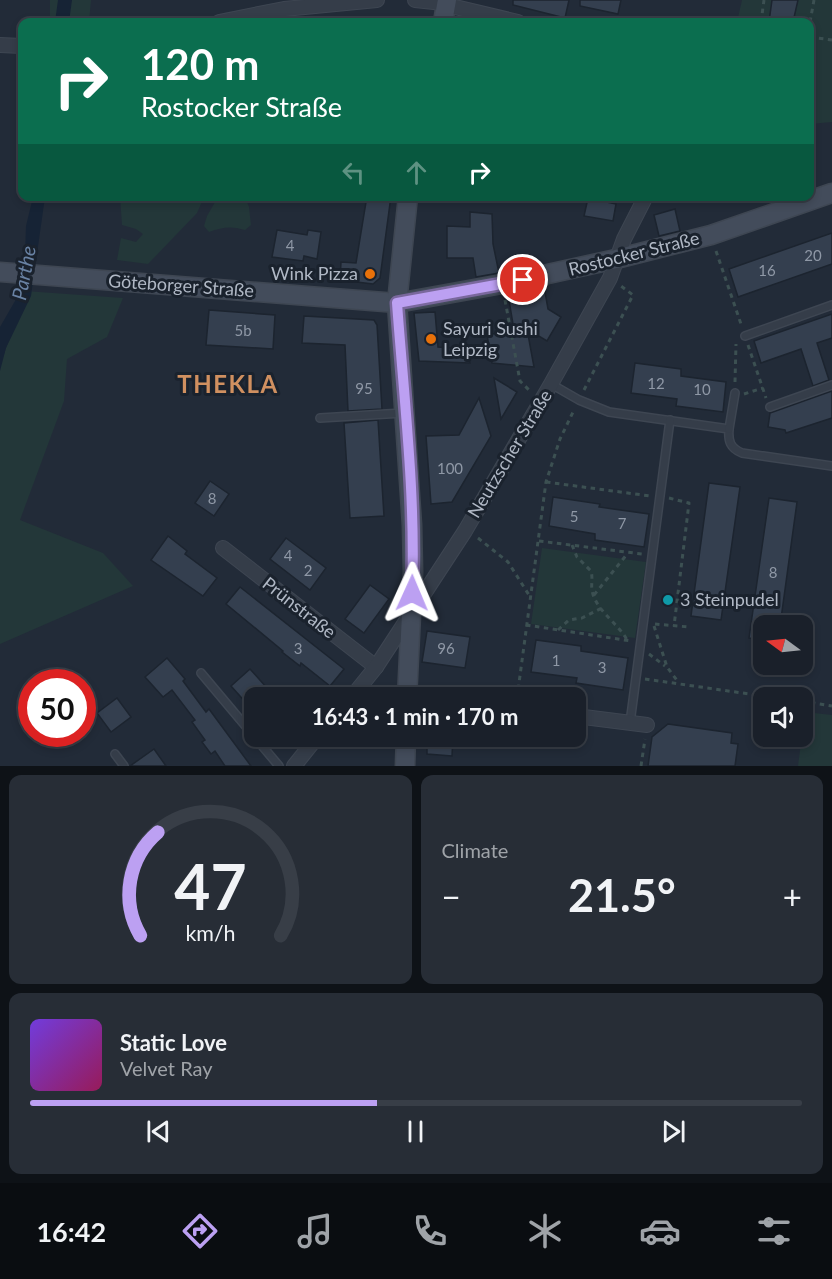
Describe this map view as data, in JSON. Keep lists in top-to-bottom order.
{
  "streets": {
    "main road": ["Rostocker Straße", "Göteborger Straße"],
    "street": ["Neutzscher Straße", "Prünstraße"]
  },
  "crossings": [
    ["Rostocker Straße", "Göteborger Straße"],
    ["Rostocker Straße", "Neutzscher Straße"],
    ["Neutzscher Straße", "Prünstraße"]
  ],
  "districts": ["THEKLA"],
  "water": ["Parthe"],
  "places": ["Wink Pizza", "Sayuri Sushi Leipzig", "3 Steinpudel"],
  "house_numbers": [
    "4",
    "20",
    "16",
    "5b",
    "12",
    "95",
    "10",
    "100",
    "8",
    "5",
    "7",
    "4",
    "2",
    "8",
    "3",
    "96",
    "1",
    "3"
  ],
  "north": "left",
  "page": {
    "turn": ["120 m", "Rostocker Straße"],
    "limit": "50",
    "trip": "16:43 · 1 min · 170 m",
    "tile": "Climate",
    "heat": ["−", "21.5°", "+"],
    "song": ["Static Love", "Velvet Ray"],
    "tabs": "16:42",
    "gauge": ["47", "km/h"]
  }
}
